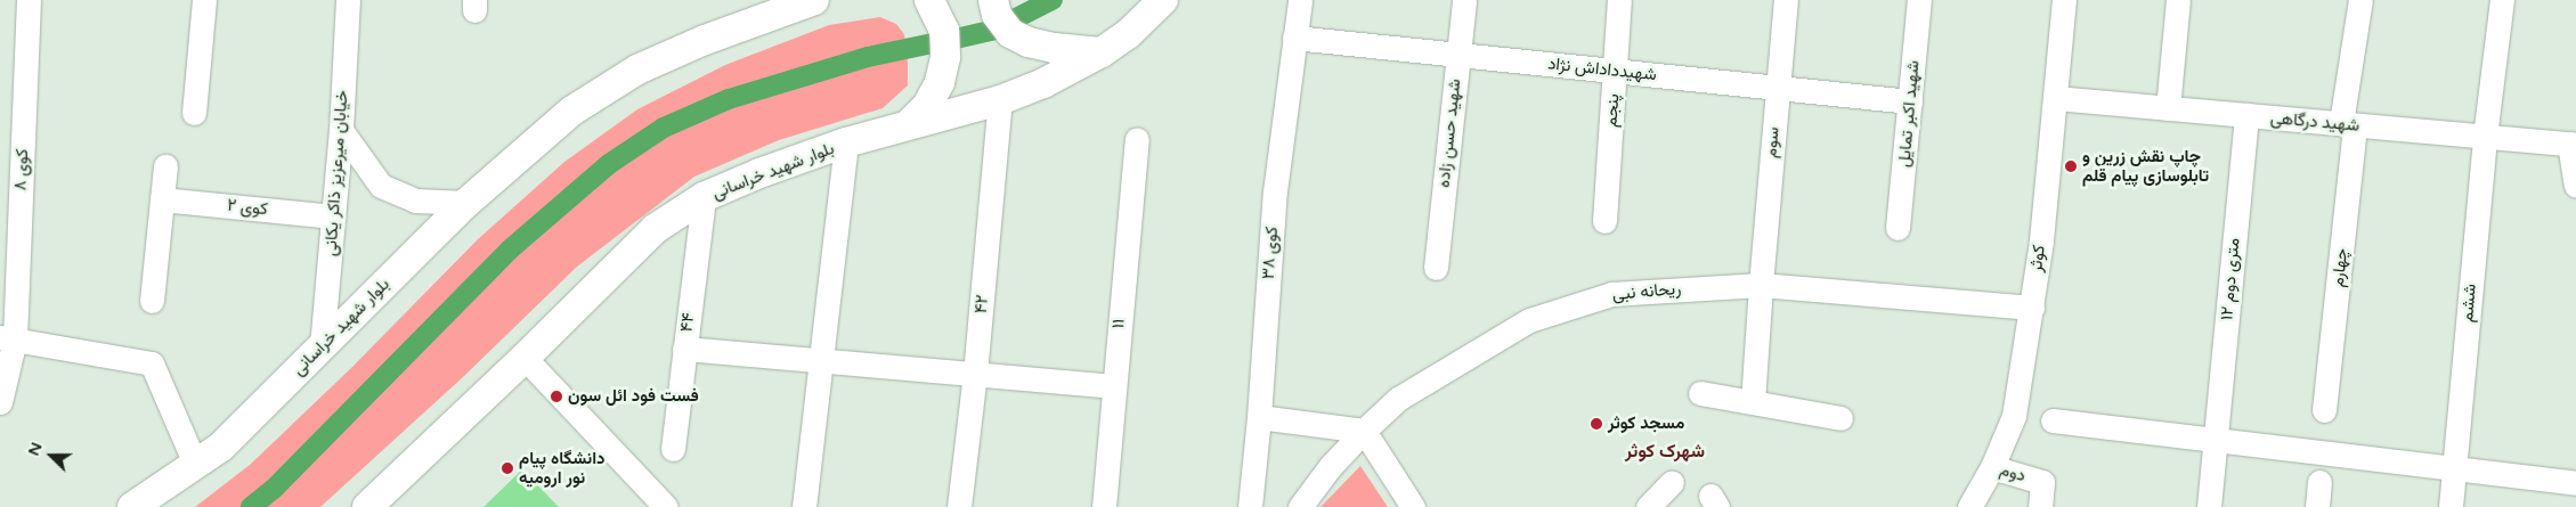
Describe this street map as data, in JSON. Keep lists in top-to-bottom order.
{
  "streets": {
    "main road": ["بلوار شهید خراسانی"],
    "street": [
      "شهیدداداش نژاد",
      "پنجم",
      "شهید اکبر تمایل",
      "شهید درگاهی",
      "شهید حسن زاده",
      "سوم",
      "کوی ۸",
      "خیابان میرعزیز ذاکر یکانی",
      "کوی ۲",
      "کوی ۳۸",
      "کوثر",
      "چهارم",
      "۱۲ متری دوم",
      "ریحانه نبی",
      "ششم",
      "۴۲",
      "۴۴",
      "۱۱",
      "دوم"
    ]
  },
  "crossings": [
    ["شهیدداداش نژاد", "پنجم"],
    ["شهیدداداش نژاد", "شهید اکبر تمایل"],
    ["شهیدداداش نژاد", "شهید حسن زاده"],
    ["شهیدداداش نژاد", "سوم"],
    ["شهیدداداش نژاد", "کوی ۳۸"],
    ["شهید درگاهی", "کوثر"],
    ["شهید درگاهی", "چهارم"],
    ["شهید درگاهی", "۱۲ متری دوم"],
    ["شهید درگاهی", "ششم"],
    ["سوم", "ریحانه نبی"],
    ["بلوار شهید خراسانی", "خیابان میرعزیز ذاکر یکانی"],
    ["بلوار شهید خراسانی", "۴۲"],
    ["بلوار شهید خراسانی", "۴۴"],
    ["خیابان میرعزیز ذاکر یکانی", "کوی ۲"],
    ["کوثر", "ریحانه نبی"],
    ["کوثر", "دوم"]
  ],
  "districts": ["شهرک کوثر"],
  "places": [
    "چاپ نقش زرین و تابلوسازی پیام قلم",
    "فست فود ائل سون",
    "مسجد کوثر",
    "دانشگاه پیام نور ارومیه"
  ],
  "north": "left"
}
